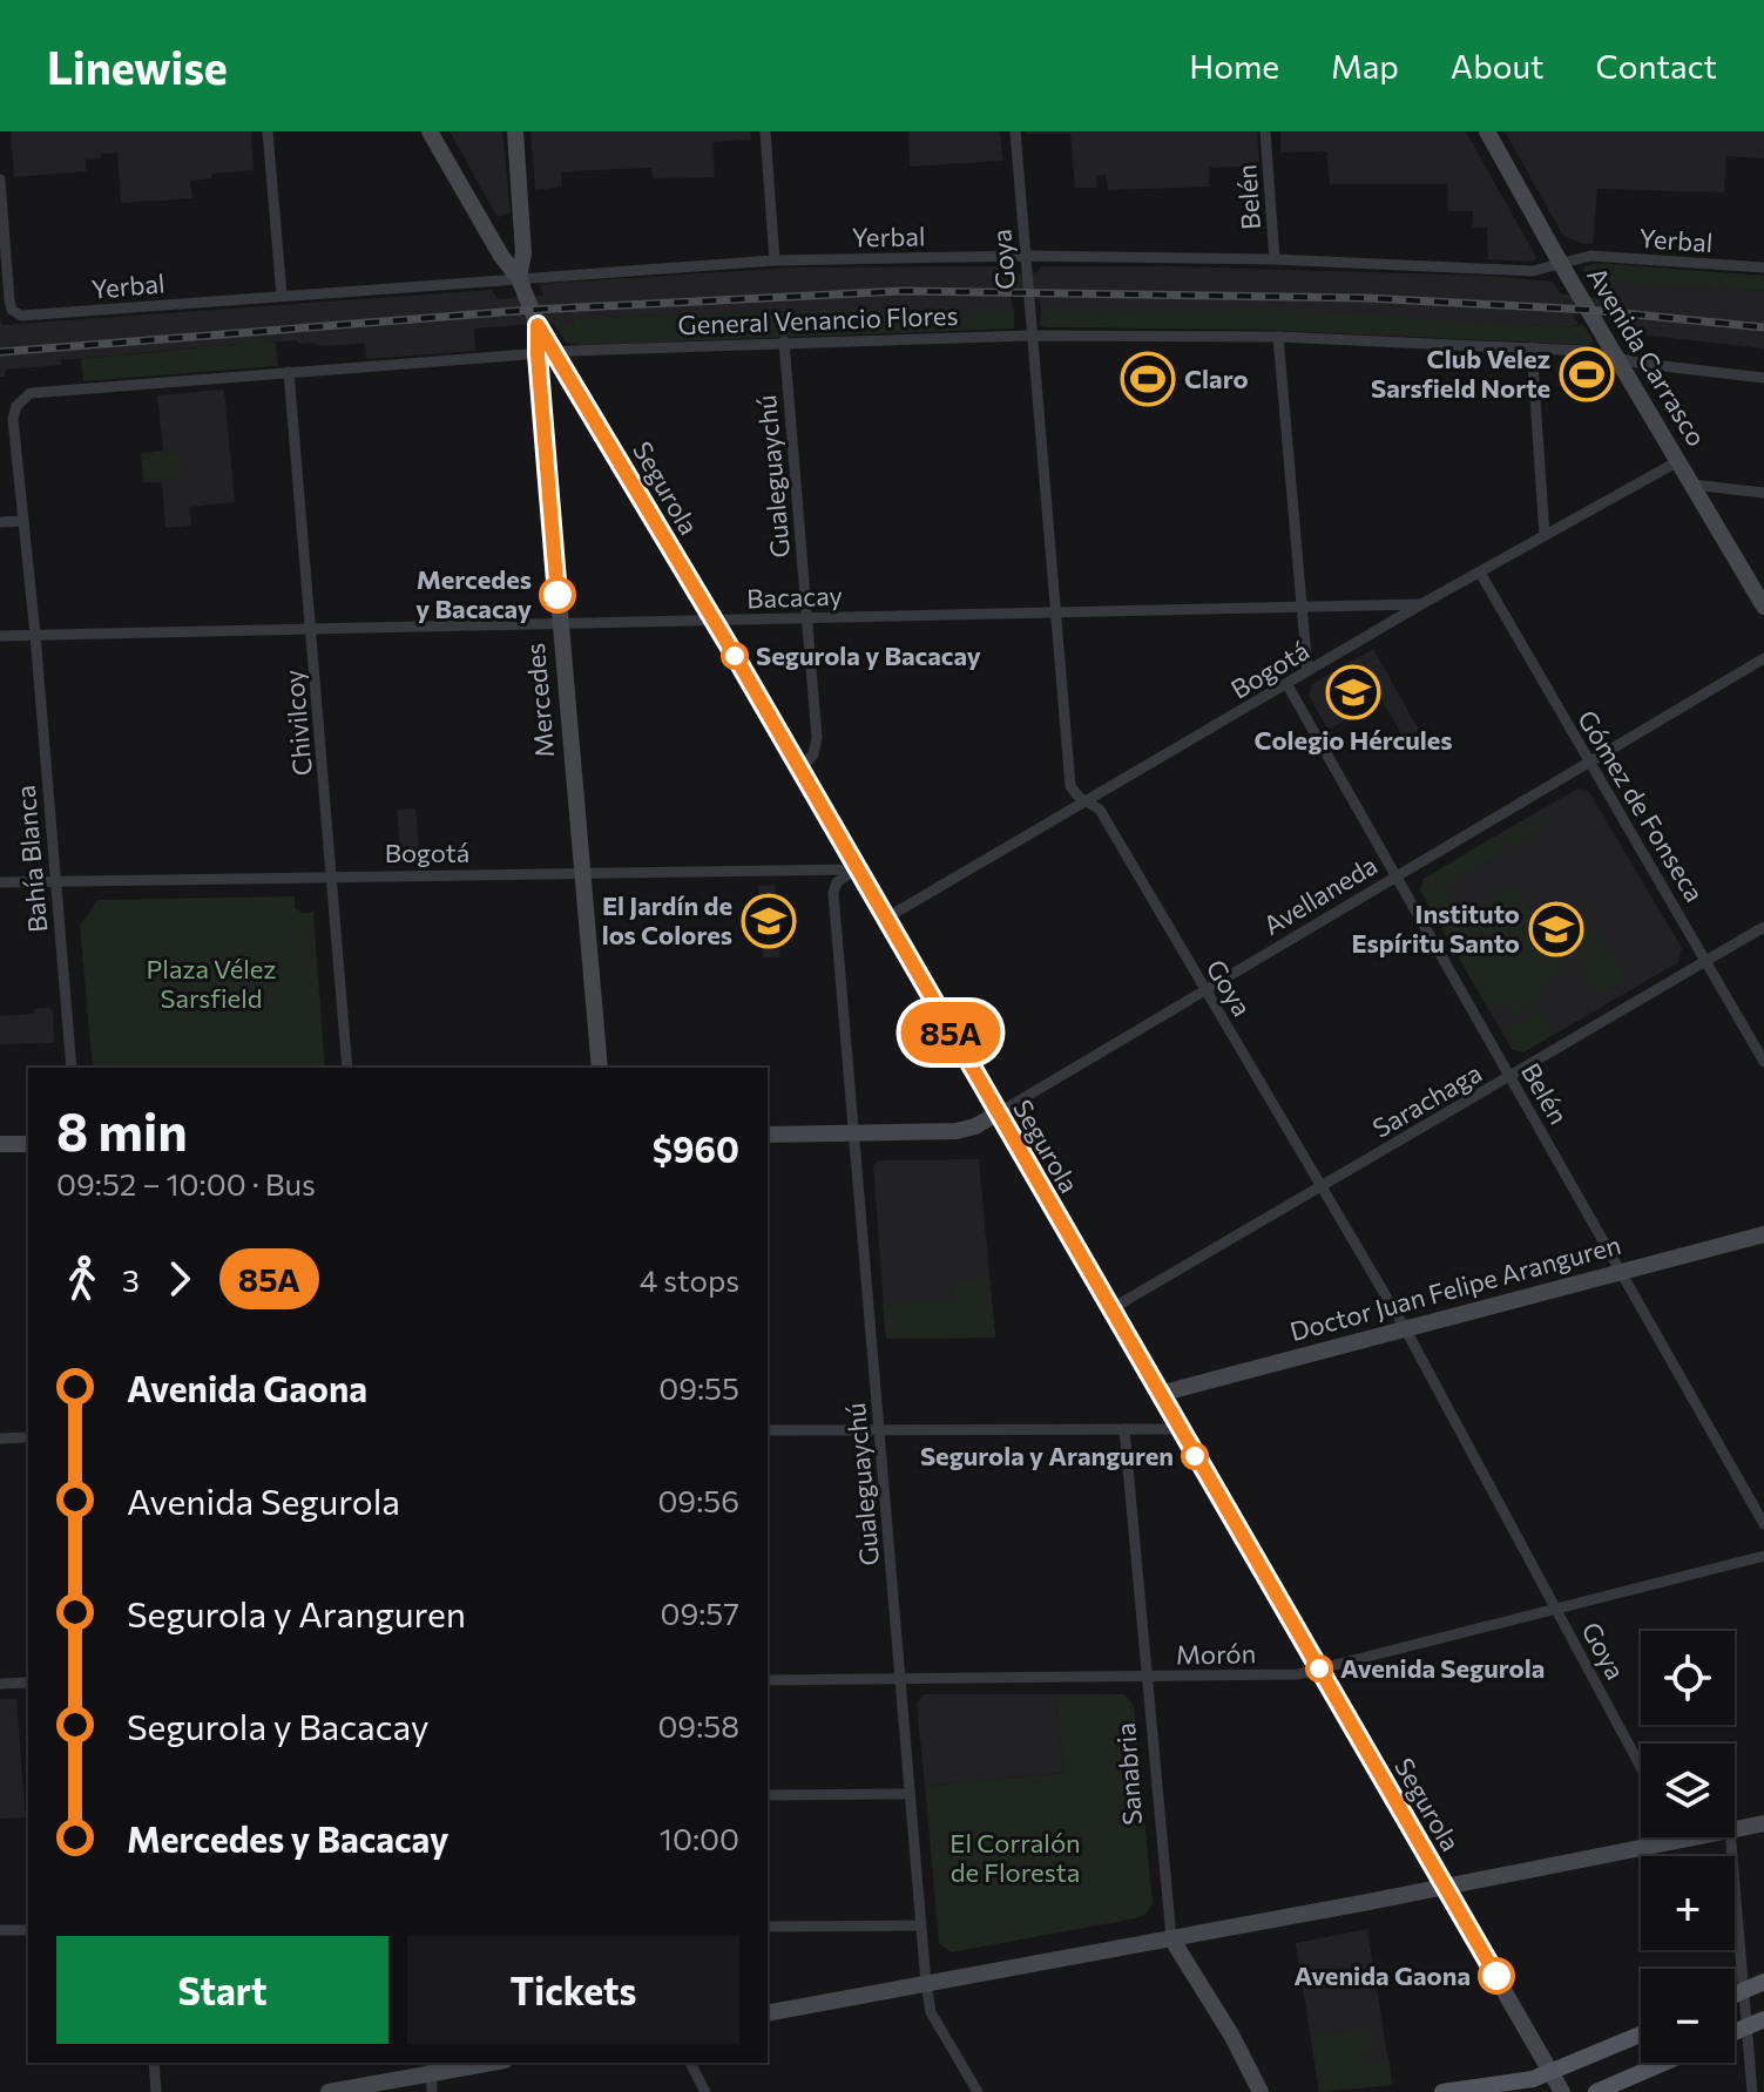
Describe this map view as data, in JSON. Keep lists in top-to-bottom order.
{
  "streets": {
    "street": [
      "Belén",
      "Yerbal",
      "Goya",
      "General Venancio Flores",
      "Avenida Carrasco",
      "Gualeguaychú",
      "Segurola",
      "Bacacay",
      "Bogotá",
      "Mercedes",
      "Chivilcoy",
      "Gómez de Fonseca",
      "Bahía Blanca",
      "Avellaneda",
      "Sarachaga",
      "Doctor Juan Felipe Aranguren",
      "Morón",
      "Sanabria"
    ]
  },
  "crossings": [
    ["Belén", "Yerbal"],
    ["Belén", "Bogotá"],
    ["Belén", "Avellaneda"],
    ["Belén", "Sarachaga"],
    ["Belén", "Doctor Juan Felipe Aranguren"],
    ["Yerbal", "Goya"],
    ["Yerbal", "Avenida Carrasco"],
    ["Yerbal", "Segurola"],
    ["Goya", "General Venancio Flores"],
    ["Goya", "Bacacay"],
    ["Goya", "Bogotá"],
    ["Goya", "Avellaneda"],
    ["Goya", "Sarachaga"],
    ["Goya", "Doctor Juan Felipe Aranguren"],
    ["Goya", "Morón"],
    ["General Venancio Flores", "Avenida Carrasco"],
    ["General Venancio Flores", "Gualeguaychú"],
    ["General Venancio Flores", "Segurola"],
    ["General Venancio Flores", "Mercedes"],
    ["General Venancio Flores", "Chivilcoy"],
    ["General Venancio Flores", "Bahía Blanca"],
    ["Avenida Carrasco", "Bogotá"],
    ["Gualeguaychú", "Segurola"],
    ["Gualeguaychú", "Bacacay"],
    ["Gualeguaychú", "Bogotá"],
    ["Gualeguaychú", "Morón"],
    ["Segurola", "Bacacay"],
    ["Segurola", "Bogotá"],
    ["Segurola", "Mercedes"],
    ["Segurola", "Avellaneda"],
    ["Segurola", "Sarachaga"],
    ["Segurola", "Doctor Juan Felipe Aranguren"],
    ["Segurola", "Morón"],
    ["Bacacay", "Bogotá"],
    ["Bacacay", "Mercedes"],
    ["Bacacay", "Chivilcoy"],
    ["Bacacay", "Bahía Blanca"],
    ["Bogotá", "Mercedes"],
    ["Bogotá", "Chivilcoy"],
    ["Bogotá", "Gómez de Fonseca"],
    ["Bogotá", "Bahía Blanca"],
    ["Gómez de Fonseca", "Avellaneda"],
    ["Gómez de Fonseca", "Sarachaga"],
    ["Morón", "Sanabria"]
  ],
  "parks": ["Plaza Vélez Sarsfield", "El Corralón de Floresta"],
  "places": {
    "sports": ["Club Velez Sarsfield Norte", "Claro"],
    "other": [
      "Mercedes y Bacacay",
      "Segurola y Bacacay",
      "Segurola y Aranguren",
      "Avenida Segurola",
      "Avenida Gaona"
    ],
    "school or university": ["Colegio Hércules", "El Jardín de los Colores", "Instituto Espíritu Santo"]
  },
  "lines": ["bus line 85A"],
  "page": {
    "header": "Linewise",
    "nav": [
      "Home",
      "Map",
      "About",
      "Contact"
    ],
    "on_map": "85A",
    "heading": ["8 min", "09:52 – 10:00 · Bus", "$960"],
    "legs": ["3", "85A", "4 stops"],
    "list": [
      {
        "name": "Avenida Gaona",
        "value": "09:55"
      },
      {
        "name": "Avenida Segurola",
        "value": "09:56"
      },
      {
        "name": "Segurola y Aranguren",
        "value": "09:57"
      },
      {
        "name": "Segurola y Bacacay",
        "value": "09:58"
      },
      {
        "name": "Mercedes y Bacacay",
        "value": "10:00"
      }
    ],
    "map_buttons": ["+", "−"],
    "buttons": ["Start", "Tickets"]
  }
}
